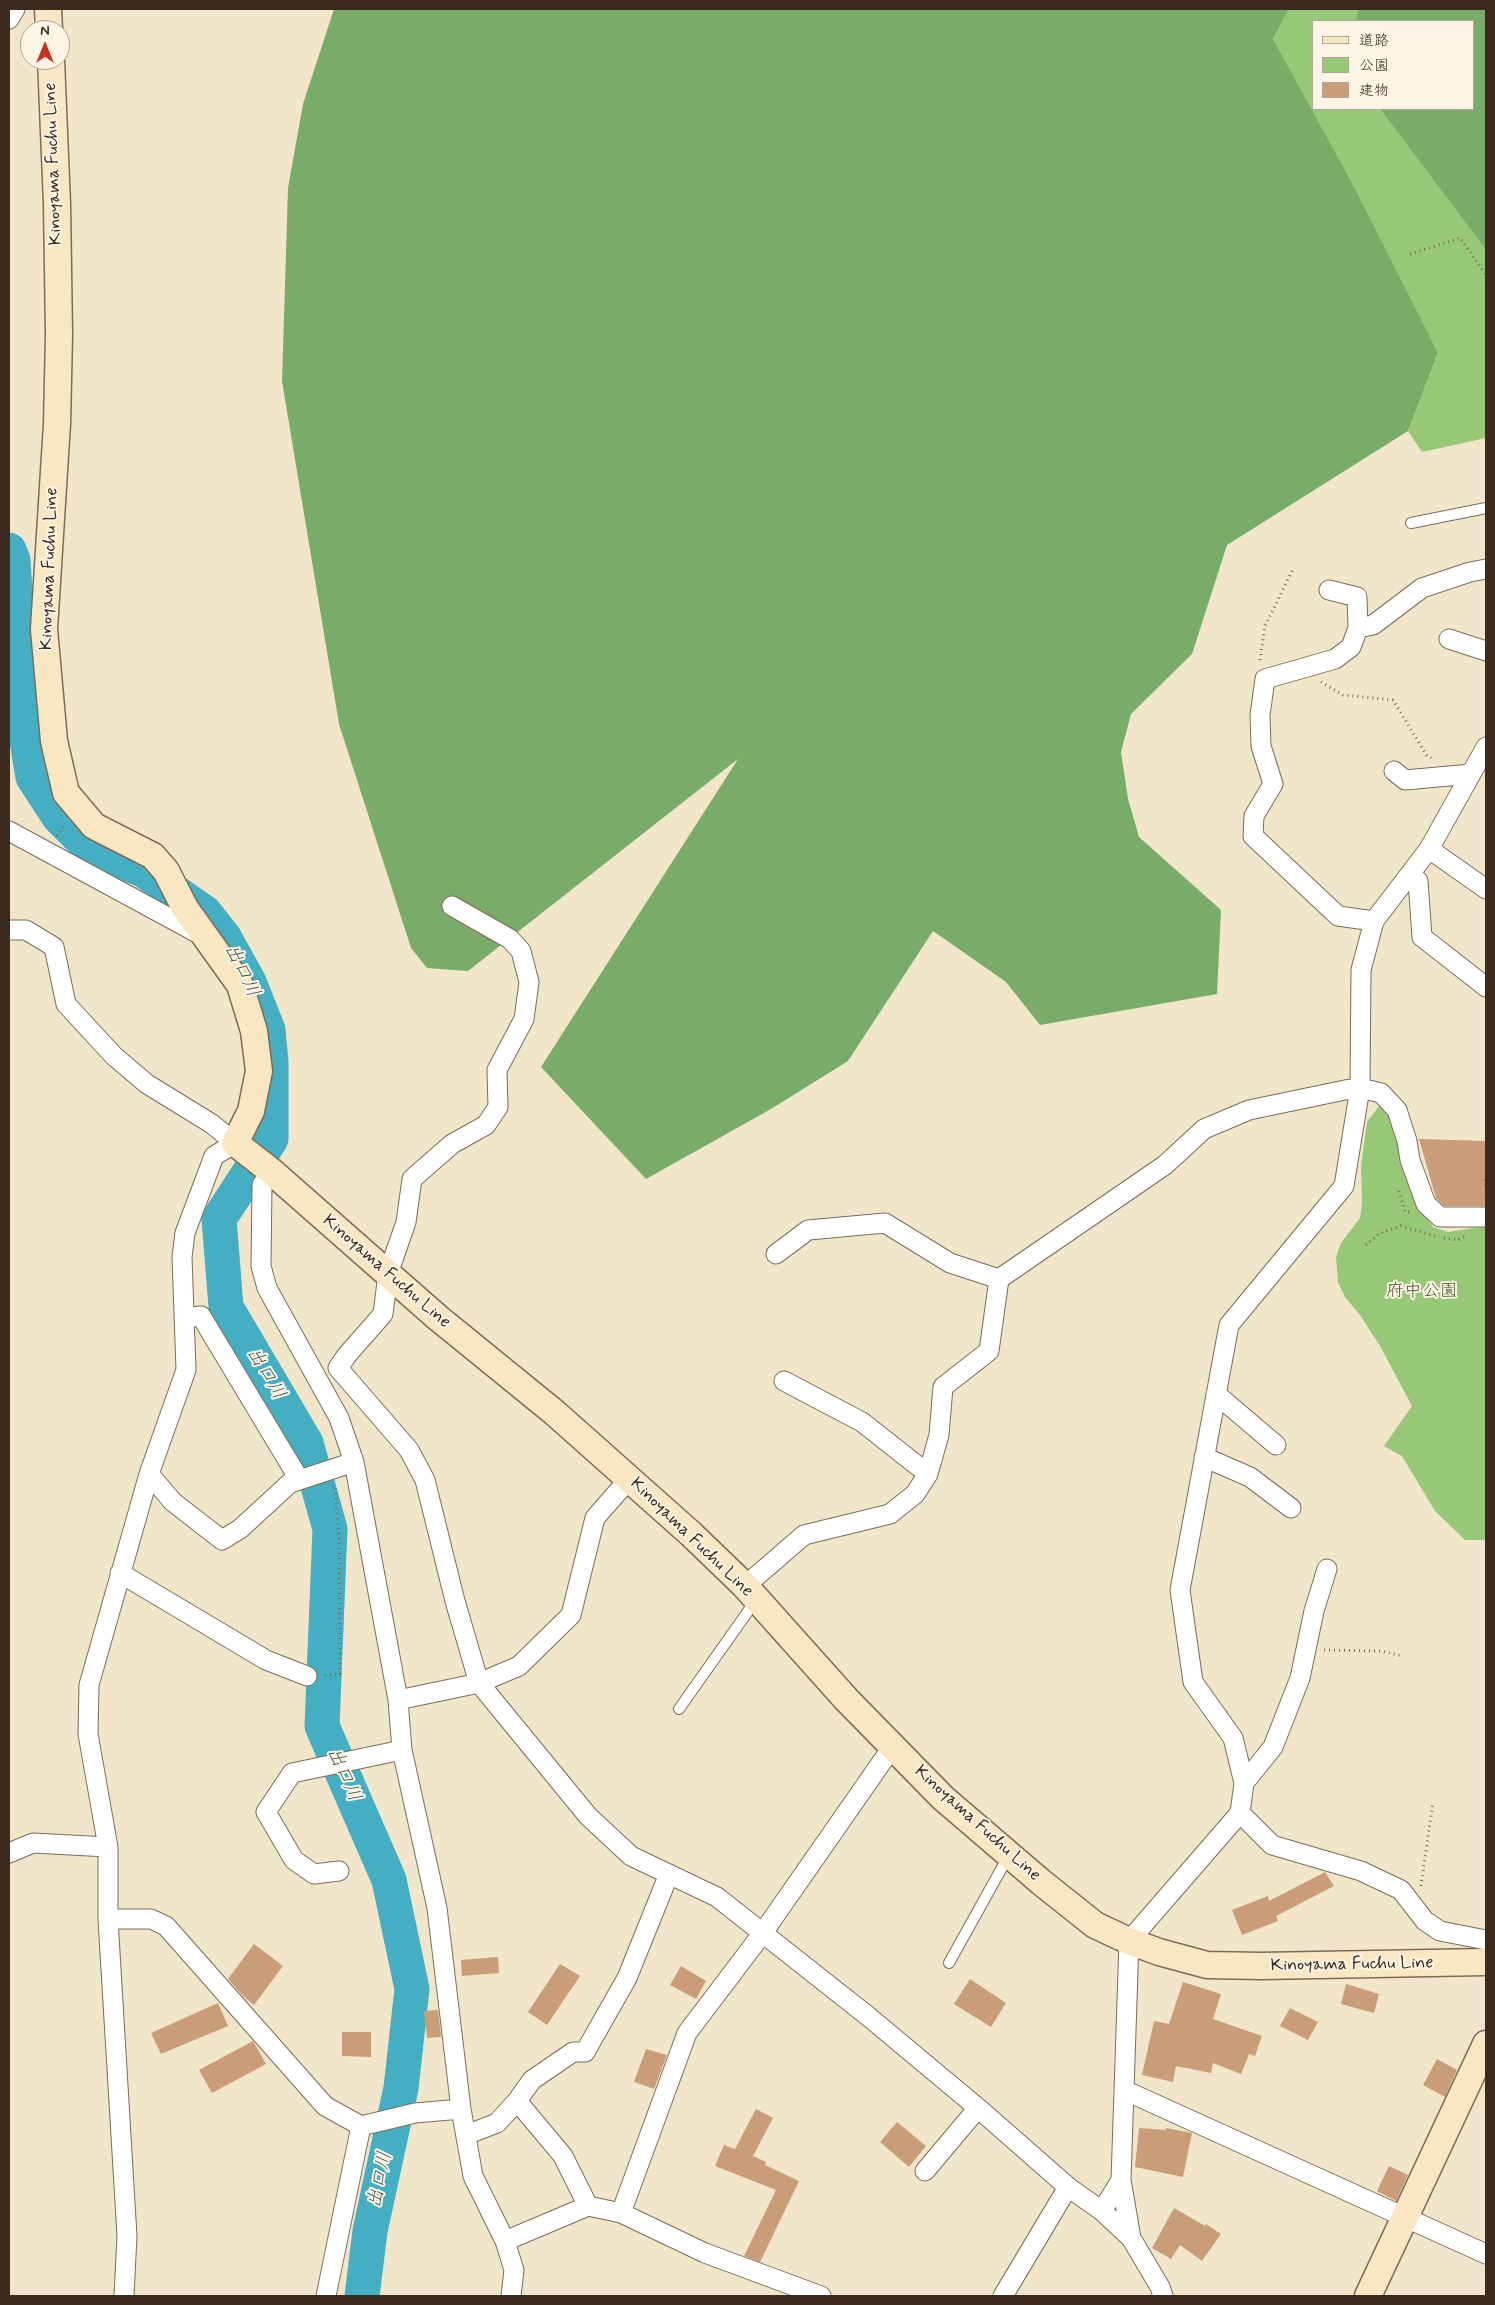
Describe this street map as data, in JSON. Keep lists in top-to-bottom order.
{
  "streets": {
    "main road": ["Kinoyama Fuchu Line"]
  },
  "water": ["出口川"],
  "parks": ["府中公園"],
  "legend": ["道路", "公園", "建物"],
  "north": "top"
}
